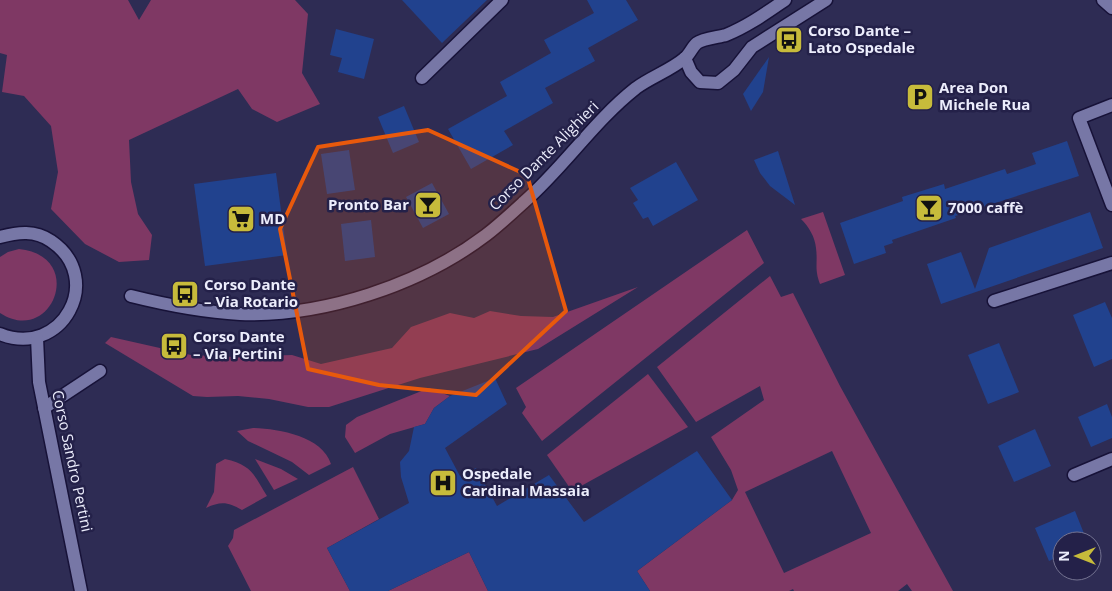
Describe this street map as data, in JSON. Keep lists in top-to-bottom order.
{
  "streets": {
    "street": ["Corso Dante Alighieri", "Corso Sandro Pertini"]
  },
  "places": {
    "bus stop": ["Corso Dante – Lato Ospedale", "Corso Dante – Via Rotario", "Corso Dante – Via Pertini"],
    "parking": ["Area Don Michele Rua"],
    "bar": ["Pronto Bar", "7000 caffè"],
    "supermarket": ["MD"],
    "hospital": ["Ospedale Cardinal Massaia"]
  },
  "north": "left"
}
